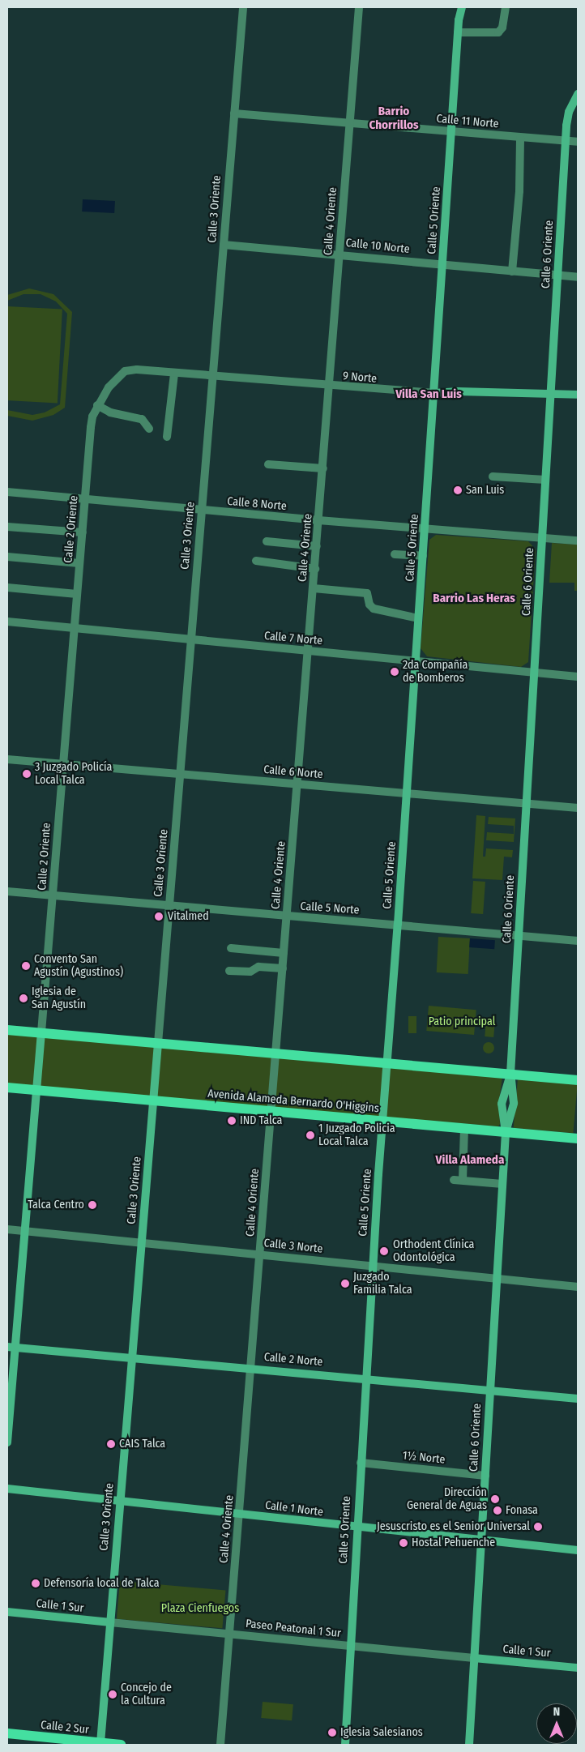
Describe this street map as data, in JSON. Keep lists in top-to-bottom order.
{
  "streets": {
    "main road": [
      "Calle 3 Oriente",
      "Calle 5 Oriente",
      "Calle 6 Oriente",
      "9 Norte",
      "Calle 2 Oriente",
      "Avenida Alameda Bernardo O'Higgins",
      "Calle 2 Norte",
      "Calle 1 Norte",
      "Calle 1 Sur",
      "Calle 2 Sur"
    ],
    "street": [
      "Calle 11 Norte",
      "Calle 4 Oriente",
      "Calle 10 Norte",
      "Calle 8 Norte",
      "Calle 7 Norte",
      "Calle 6 Norte",
      "Calle 5 Norte",
      "Calle 3 Norte",
      "1½ Norte",
      "Paseo Peatonal 1 Sur"
    ]
  },
  "crossings": [
    ["Calle 11 Norte", "Calle 3 Oriente"],
    ["Calle 11 Norte", "Calle 5 Oriente"],
    ["Calle 11 Norte", "Calle 4 Oriente"],
    ["Calle 11 Norte", "Calle 6 Oriente"],
    ["Calle 3 Oriente", "Calle 10 Norte"],
    ["Calle 3 Oriente", "9 Norte"],
    ["Calle 3 Oriente", "Calle 8 Norte"],
    ["Calle 3 Oriente", "Calle 2 Oriente"],
    ["Calle 3 Oriente", "Calle 7 Norte"],
    ["Calle 3 Oriente", "Calle 6 Norte"],
    ["Calle 3 Oriente", "Calle 5 Norte"],
    ["Calle 3 Oriente", "Avenida Alameda Bernardo O'Higgins"],
    ["Calle 3 Oriente", "Calle 3 Norte"],
    ["Calle 3 Oriente", "Calle 2 Norte"],
    ["Calle 3 Oriente", "Calle 1 Norte"],
    ["Calle 3 Oriente", "Calle 1 Sur"],
    ["Calle 3 Oriente", "Paseo Peatonal 1 Sur"],
    ["Calle 3 Oriente", "Calle 2 Sur"],
    ["Calle 5 Oriente", "Calle 10 Norte"],
    ["Calle 5 Oriente", "9 Norte"],
    ["Calle 5 Oriente", "Calle 8 Norte"],
    ["Calle 5 Oriente", "Calle 7 Norte"],
    ["Calle 5 Oriente", "Calle 6 Norte"],
    ["Calle 5 Oriente", "Calle 5 Norte"],
    ["Calle 5 Oriente", "Avenida Alameda Bernardo O'Higgins"],
    ["Calle 5 Oriente", "Calle 3 Norte"],
    ["Calle 5 Oriente", "Calle 2 Norte"],
    ["Calle 5 Oriente", "1½ Norte"],
    ["Calle 5 Oriente", "Calle 1 Norte"],
    ["Calle 5 Oriente", "Paseo Peatonal 1 Sur"],
    ["Calle 4 Oriente", "Calle 10 Norte"],
    ["Calle 4 Oriente", "9 Norte"],
    ["Calle 4 Oriente", "Calle 8 Norte"],
    ["Calle 4 Oriente", "Calle 7 Norte"],
    ["Calle 4 Oriente", "Calle 6 Norte"],
    ["Calle 4 Oriente", "Calle 5 Norte"],
    ["Calle 4 Oriente", "Avenida Alameda Bernardo O'Higgins"],
    ["Calle 4 Oriente", "Calle 3 Norte"],
    ["Calle 4 Oriente", "Calle 2 Norte"],
    ["Calle 4 Oriente", "Calle 1 Norte"],
    ["Calle 4 Oriente", "Paseo Peatonal 1 Sur"],
    ["Calle 10 Norte", "Calle 6 Oriente"],
    ["Calle 6 Oriente", "9 Norte"],
    ["Calle 6 Oriente", "Calle 8 Norte"],
    ["Calle 6 Oriente", "Calle 7 Norte"],
    ["Calle 6 Oriente", "Calle 6 Norte"],
    ["Calle 6 Oriente", "Calle 5 Norte"],
    ["Calle 6 Oriente", "Avenida Alameda Bernardo O'Higgins"],
    ["Calle 6 Oriente", "Calle 3 Norte"],
    ["Calle 6 Oriente", "Calle 2 Norte"],
    ["Calle 6 Oriente", "1½ Norte"],
    ["Calle 6 Oriente", "Calle 1 Norte"],
    ["Calle 6 Oriente", "Calle 1 Sur"],
    ["Calle 6 Oriente", "Paseo Peatonal 1 Sur"],
    ["9 Norte", "Calle 2 Oriente"],
    ["Calle 8 Norte", "Calle 2 Oriente"],
    ["Calle 2 Oriente", "Calle 7 Norte"],
    ["Calle 2 Oriente", "Calle 6 Norte"],
    ["Calle 2 Oriente", "Calle 5 Norte"],
    ["Calle 2 Oriente", "Avenida Alameda Bernardo O'Higgins"],
    ["Calle 2 Oriente", "Calle 3 Norte"],
    ["Calle 2 Oriente", "Calle 2 Norte"],
    ["Calle 1 Sur", "Paseo Peatonal 1 Sur"]
  ],
  "districts": [
    "Barrio Chorrillos",
    "Villa San Luis",
    "Barrio Las Heras",
    "Villa Alameda"
  ],
  "parks": ["Patio principal", "Plaza Cienfuegos"],
  "places": [
    "San Luis",
    "2da Compañía de Bomberos",
    "3 Juzgado Policía Local Talca",
    "Vitalmed",
    "Convento San Agustín (Agustinos)",
    "Iglesia de San Agustín",
    "IND Talca",
    "1 Juzgado Policia Local Talca",
    "Talca Centro",
    "Orthodent Clínica Odontológica",
    "Juzgado Familia Talca",
    "CAIS Talca",
    "Dirección General de Aguas",
    "Fonasa",
    "Jesuscristo es el Senior Universal",
    "Hostal Pehuenche",
    "Defensoría local de Talca",
    "Concejo de la Cultura",
    "Iglesia Salesianos"
  ],
  "north": "top"
}
